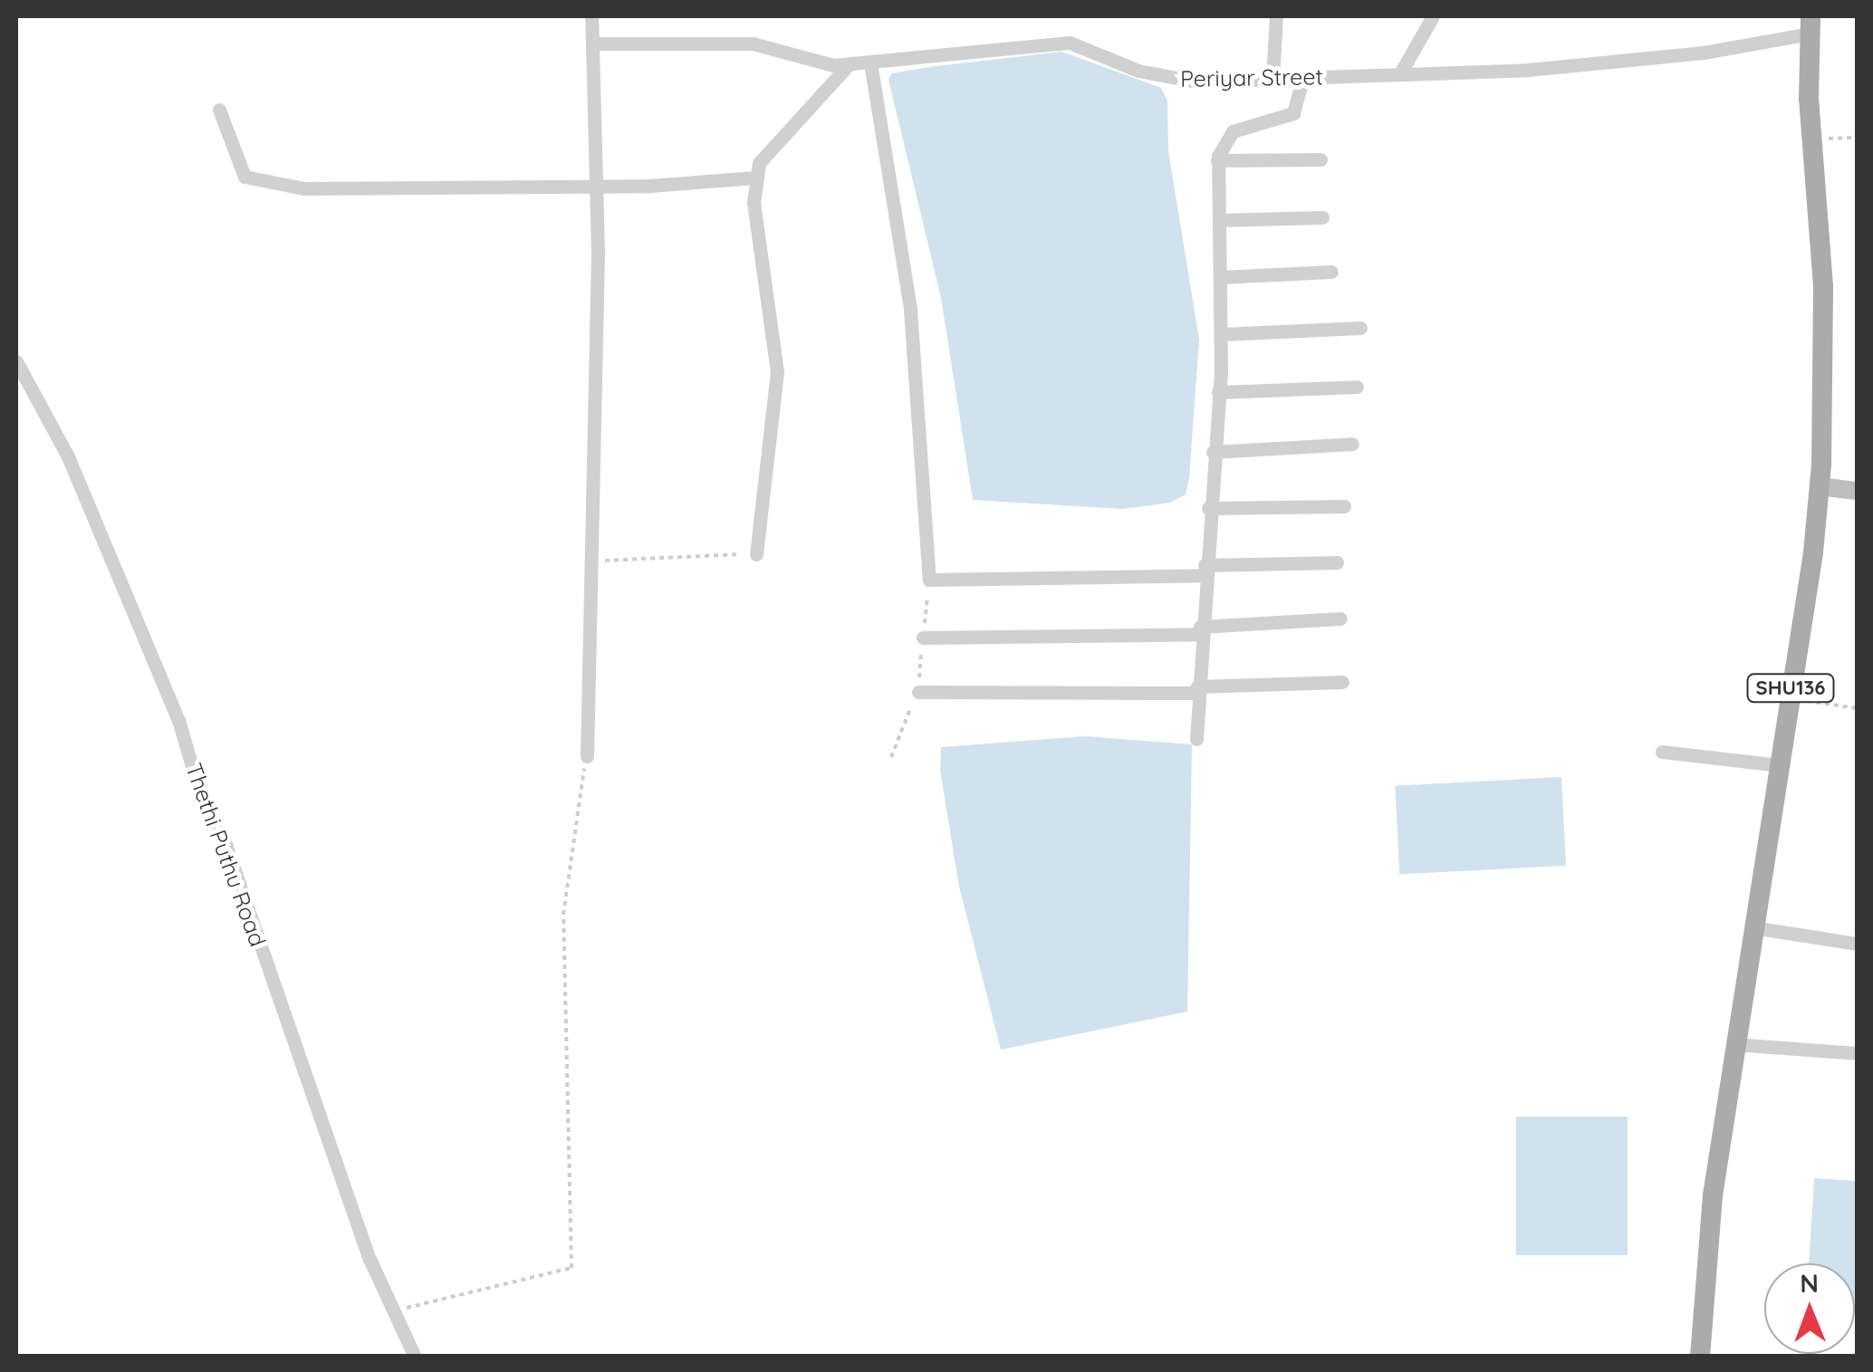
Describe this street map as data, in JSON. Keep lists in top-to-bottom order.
{
  "streets": {
    "main road": ["SHU136"],
    "street": ["Periyar Street", "Thethi Puthu Road"]
  },
  "crossings": [
    ["Periyar Street", "SHU136"]
  ],
  "north": "top"
}
